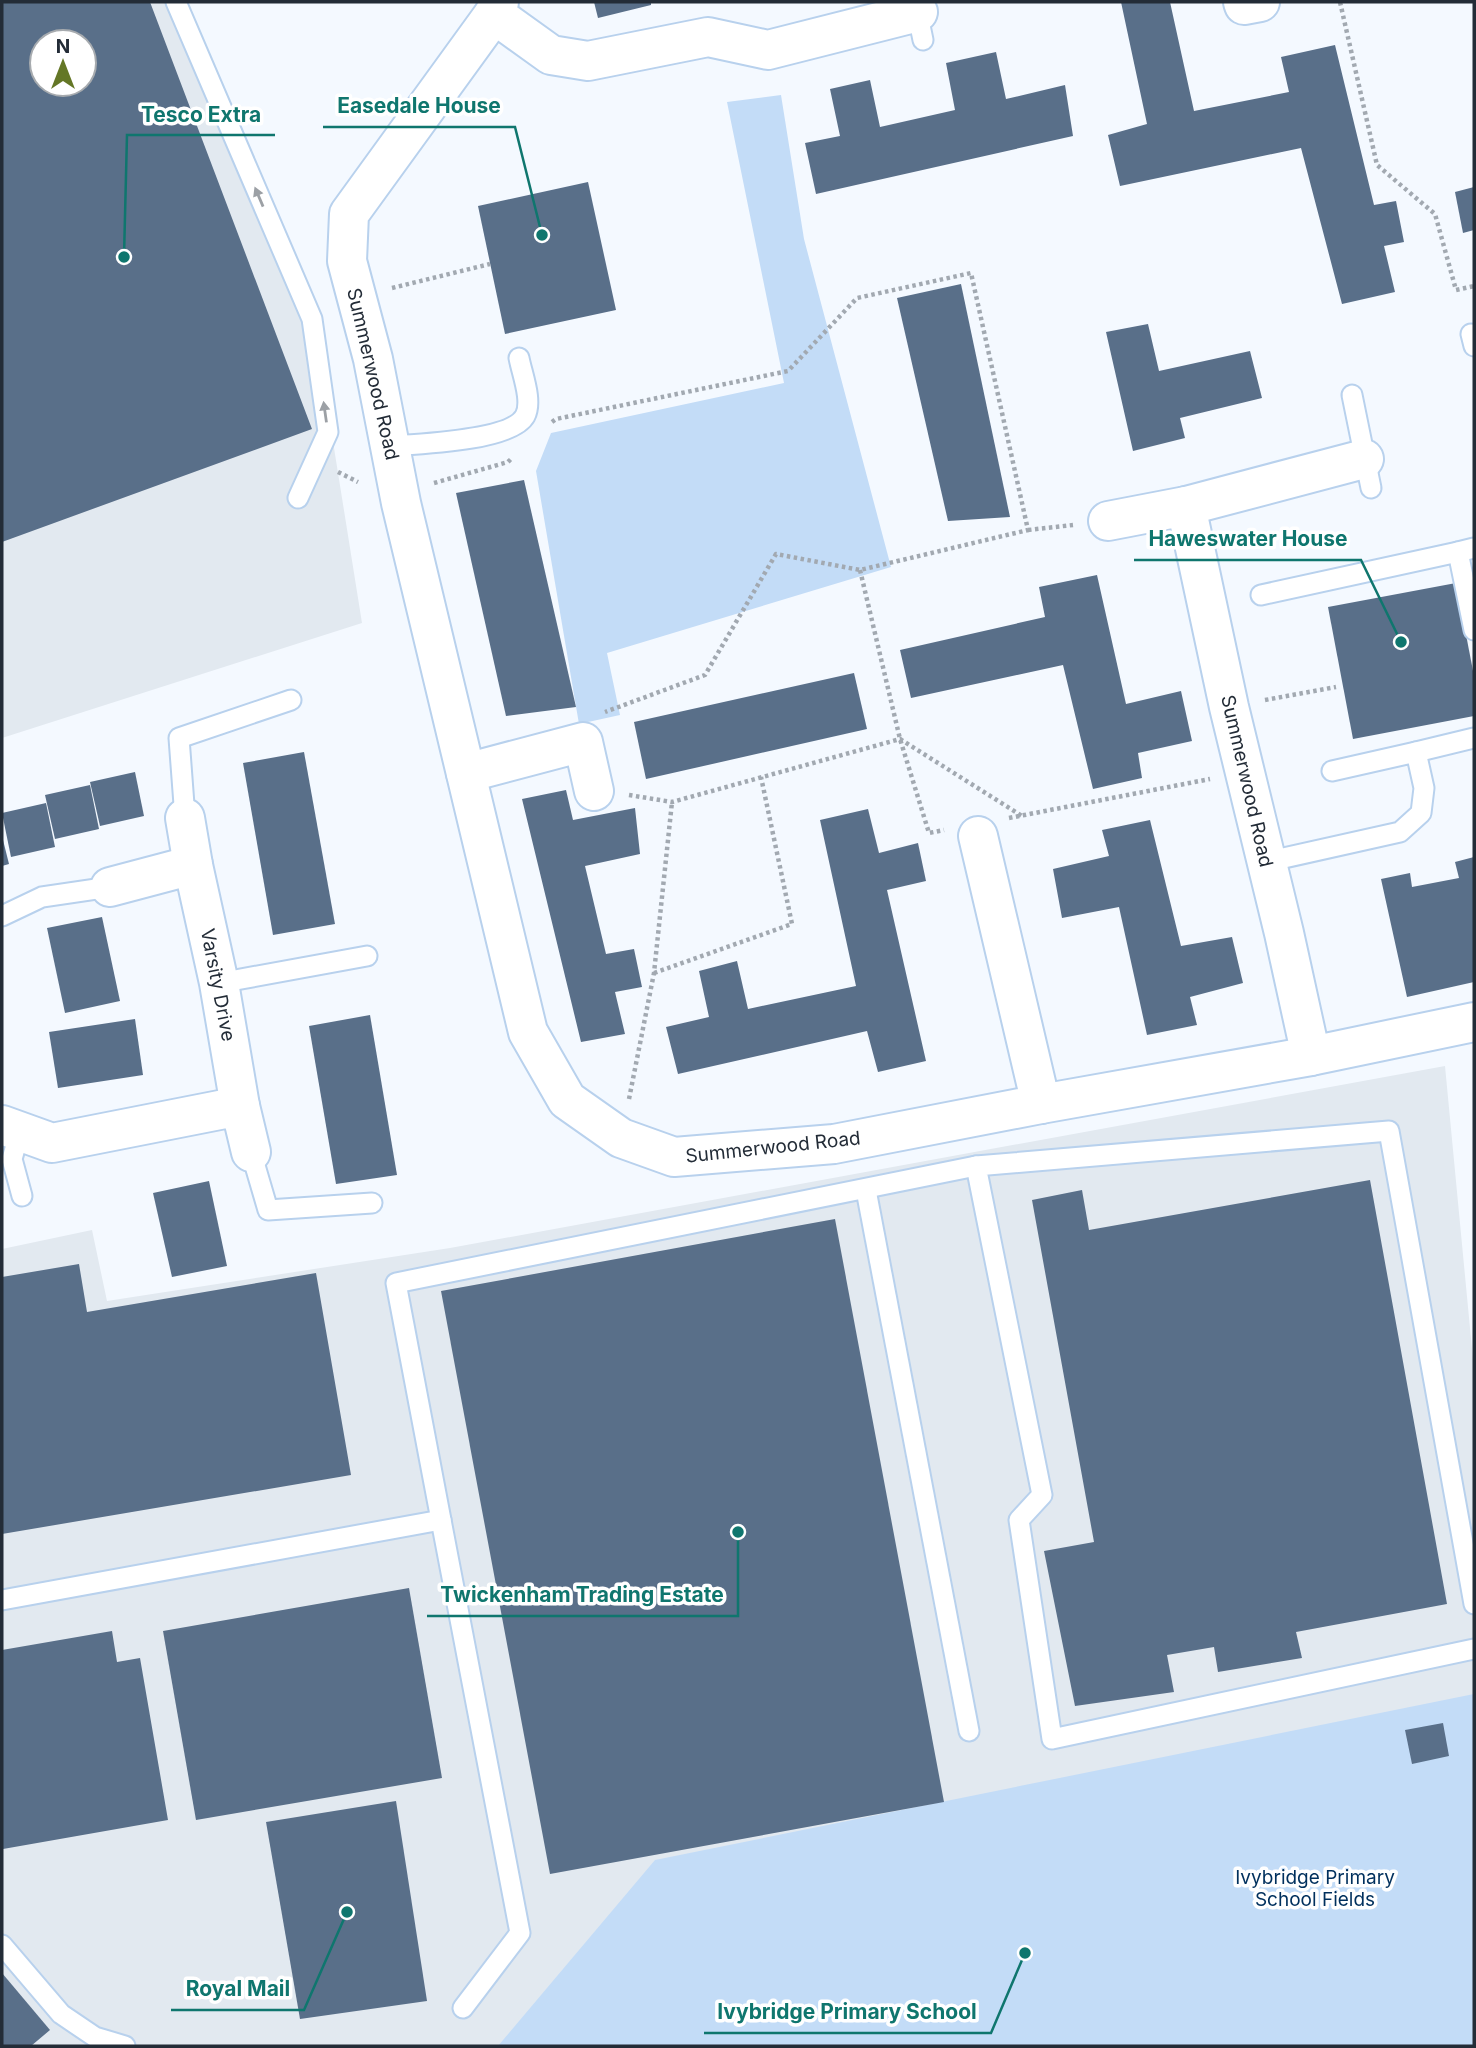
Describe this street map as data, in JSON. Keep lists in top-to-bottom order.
{
  "streets": {
    "street": ["Summerwood Road", "Varsity Drive"]
  },
  "parks": ["Ivybridge Primary School Fields"],
  "places": [
    "Easedale House",
    "Tesco Extra",
    "Haweswater House",
    "Twickenham Trading Estate",
    "Royal Mail",
    "Ivybridge Primary School"
  ],
  "north": "top"
}
